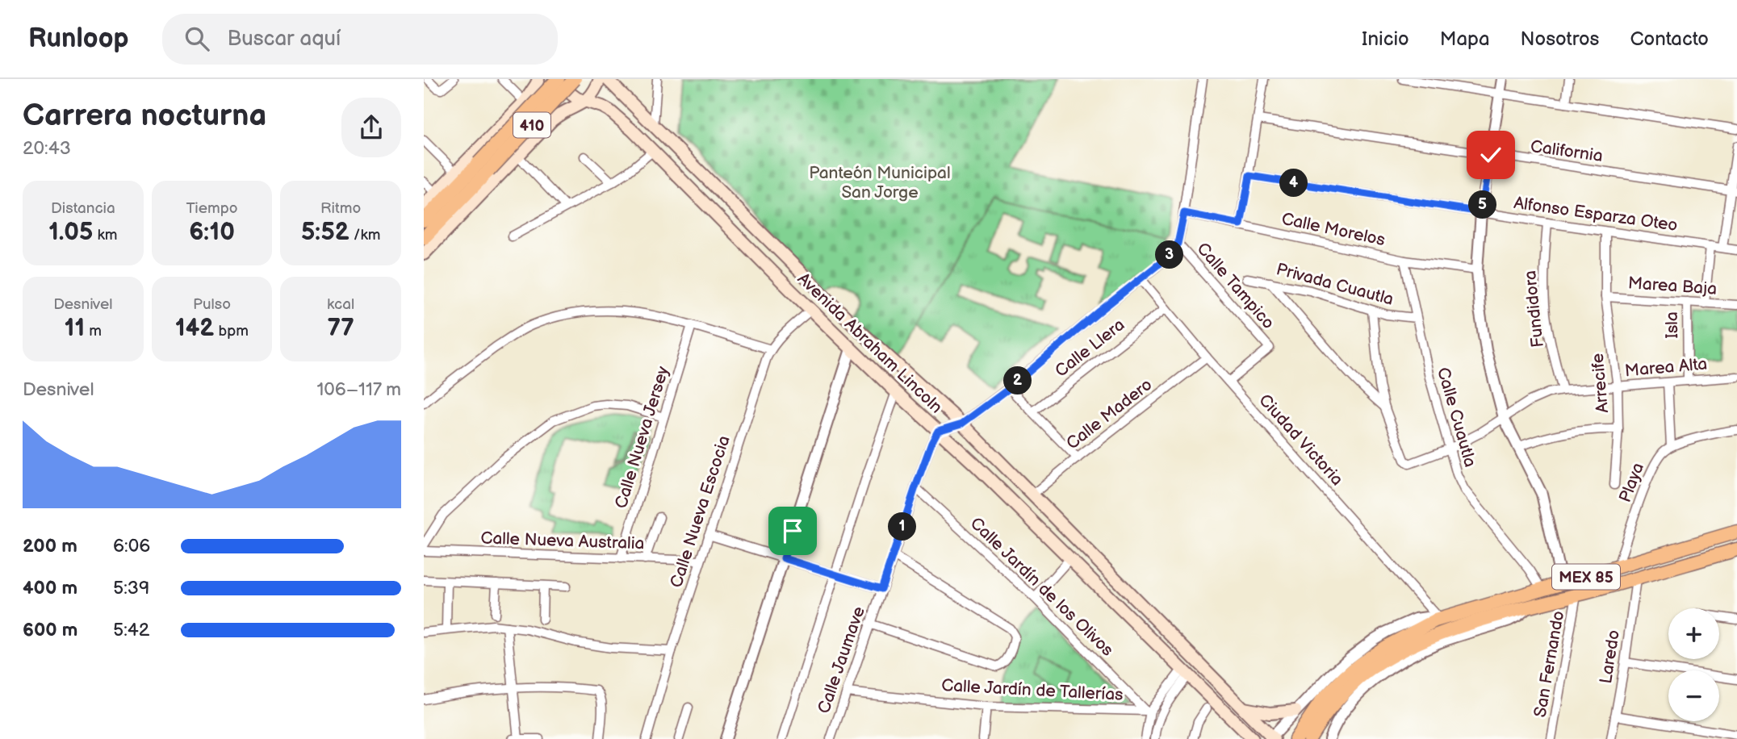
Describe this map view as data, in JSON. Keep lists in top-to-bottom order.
{
  "streets": {
    "main road": ["410", "Avenida Abraham Lincoln", "MEX 85"],
    "street": [
      "California",
      "Alfonso Esparza Oteo",
      "Calle Morelos",
      "Privada Cuautla",
      "Calle Tampico",
      "Marea Baja",
      "Fundidora",
      "Isla",
      "Calle Llera",
      "Marea Alta",
      "Arrecife",
      "Calle Madero",
      "Calle Cuautla",
      "Calle Nueva Jersey",
      "Ciudad Victoria",
      "Playa",
      "Calle Nueva Escocia",
      "Calle Nueva Australia",
      "Calle Jardín de los Olivos",
      "Laredo",
      "Calle Jaumave",
      "San Fernando",
      "Calle Jardín de Tallerías"
    ]
  },
  "crossings": [
    ["410", "Avenida Abraham Lincoln"],
    ["Alfonso Esparza Oteo", "Fundidora"],
    ["Alfonso Esparza Oteo", "Isla"],
    ["Alfonso Esparza Oteo", "Arrecife"],
    ["Calle Morelos", "Calle Cuautla"],
    ["Privada Cuautla", "Calle Cuautla"],
    ["Calle Tampico", "Ciudad Victoria"],
    ["Marea Baja", "Isla"],
    ["Marea Baja", "Arrecife"],
    ["Fundidora", "Marea Alta"],
    ["Isla", "Marea Alta"],
    ["Avenida Abraham Lincoln", "Calle Nueva Escocia"],
    ["Avenida Abraham Lincoln", "Calle Jaumave"],
    ["Calle Llera", "Ciudad Victoria"],
    ["Marea Alta", "Arrecife"],
    ["Marea Alta", "Calle Cuautla"],
    ["Calle Madero", "Ciudad Victoria"],
    ["Calle Cuautla", "MEX 85"],
    ["Calle Nueva Jersey", "Calle Nueva Australia"],
    ["Ciudad Victoria", "MEX 85"],
    ["Playa", "MEX 85"],
    ["Calle Nueva Escocia", "Calle Nueva Australia"],
    ["MEX 85", "Laredo"],
    ["MEX 85", "San Fernando"],
    ["Calle Jardín de los Olivos", "Calle Jaumave"],
    ["Calle Jardín de los Olivos", "Calle Jardín de Tallerías"],
    ["Calle Jaumave", "Calle Jardín de Tallerías"]
  ],
  "parks": ["Panteón Municipal San Jorge"],
  "page": {
    "header": "Runloop",
    "search": "Buscar aquí",
    "nav": [
      "Inicio",
      "Mapa",
      "Nosotros",
      "Contacto"
    ],
    "heading": ["Carrera nocturna", "20:43"],
    "pins": [
      "4",
      "5",
      "3",
      "2",
      "1"
    ],
    "stats": [
      ["Distancia", "1.05 km"],
      ["Tiempo", "6:10"],
      ["Ritmo", "5:52 /km"],
      ["Desnivel", "11 m"],
      ["Pulso", "142 bpm"],
      ["kcal", "77"]
    ],
    "chart": ["Desnivel", "106–117 m"],
    "list": [
      {
        "name": "200 m",
        "note": "6:06"
      },
      {
        "name": "400 m",
        "note": "5:39"
      },
      {
        "name": "600 m",
        "note": "5:42"
      }
    ],
    "map_buttons": ["+", "−"]
  }
}
